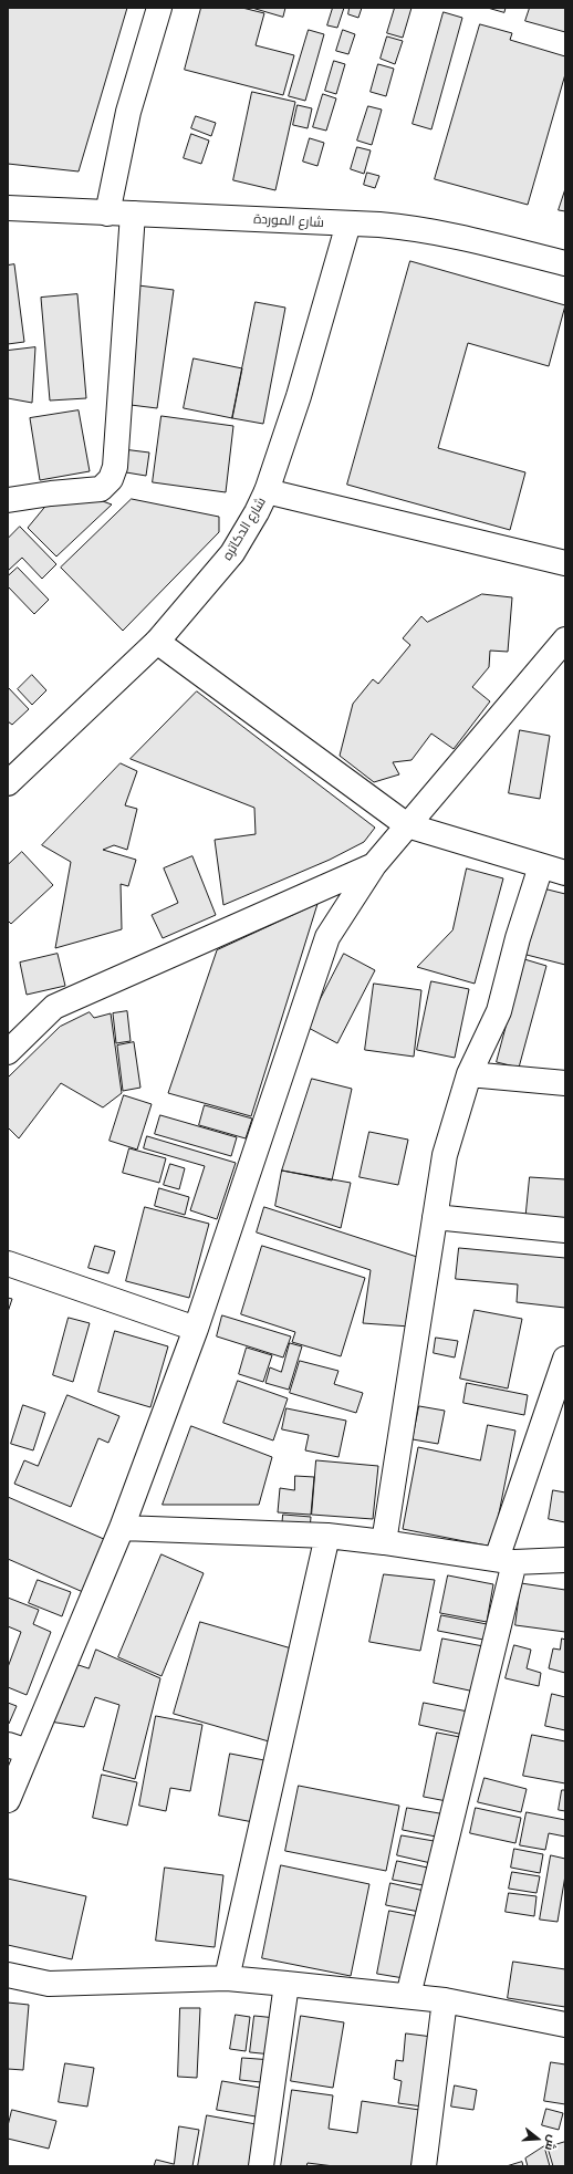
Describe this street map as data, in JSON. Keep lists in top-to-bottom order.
{
  "streets": {
    "street": ["شارع الموردة", "شارع الدكاتره"]
  },
  "crossings": [
    ["شارع الموردة", "شارع الدكاتره"]
  ],
  "north": "right"
}
